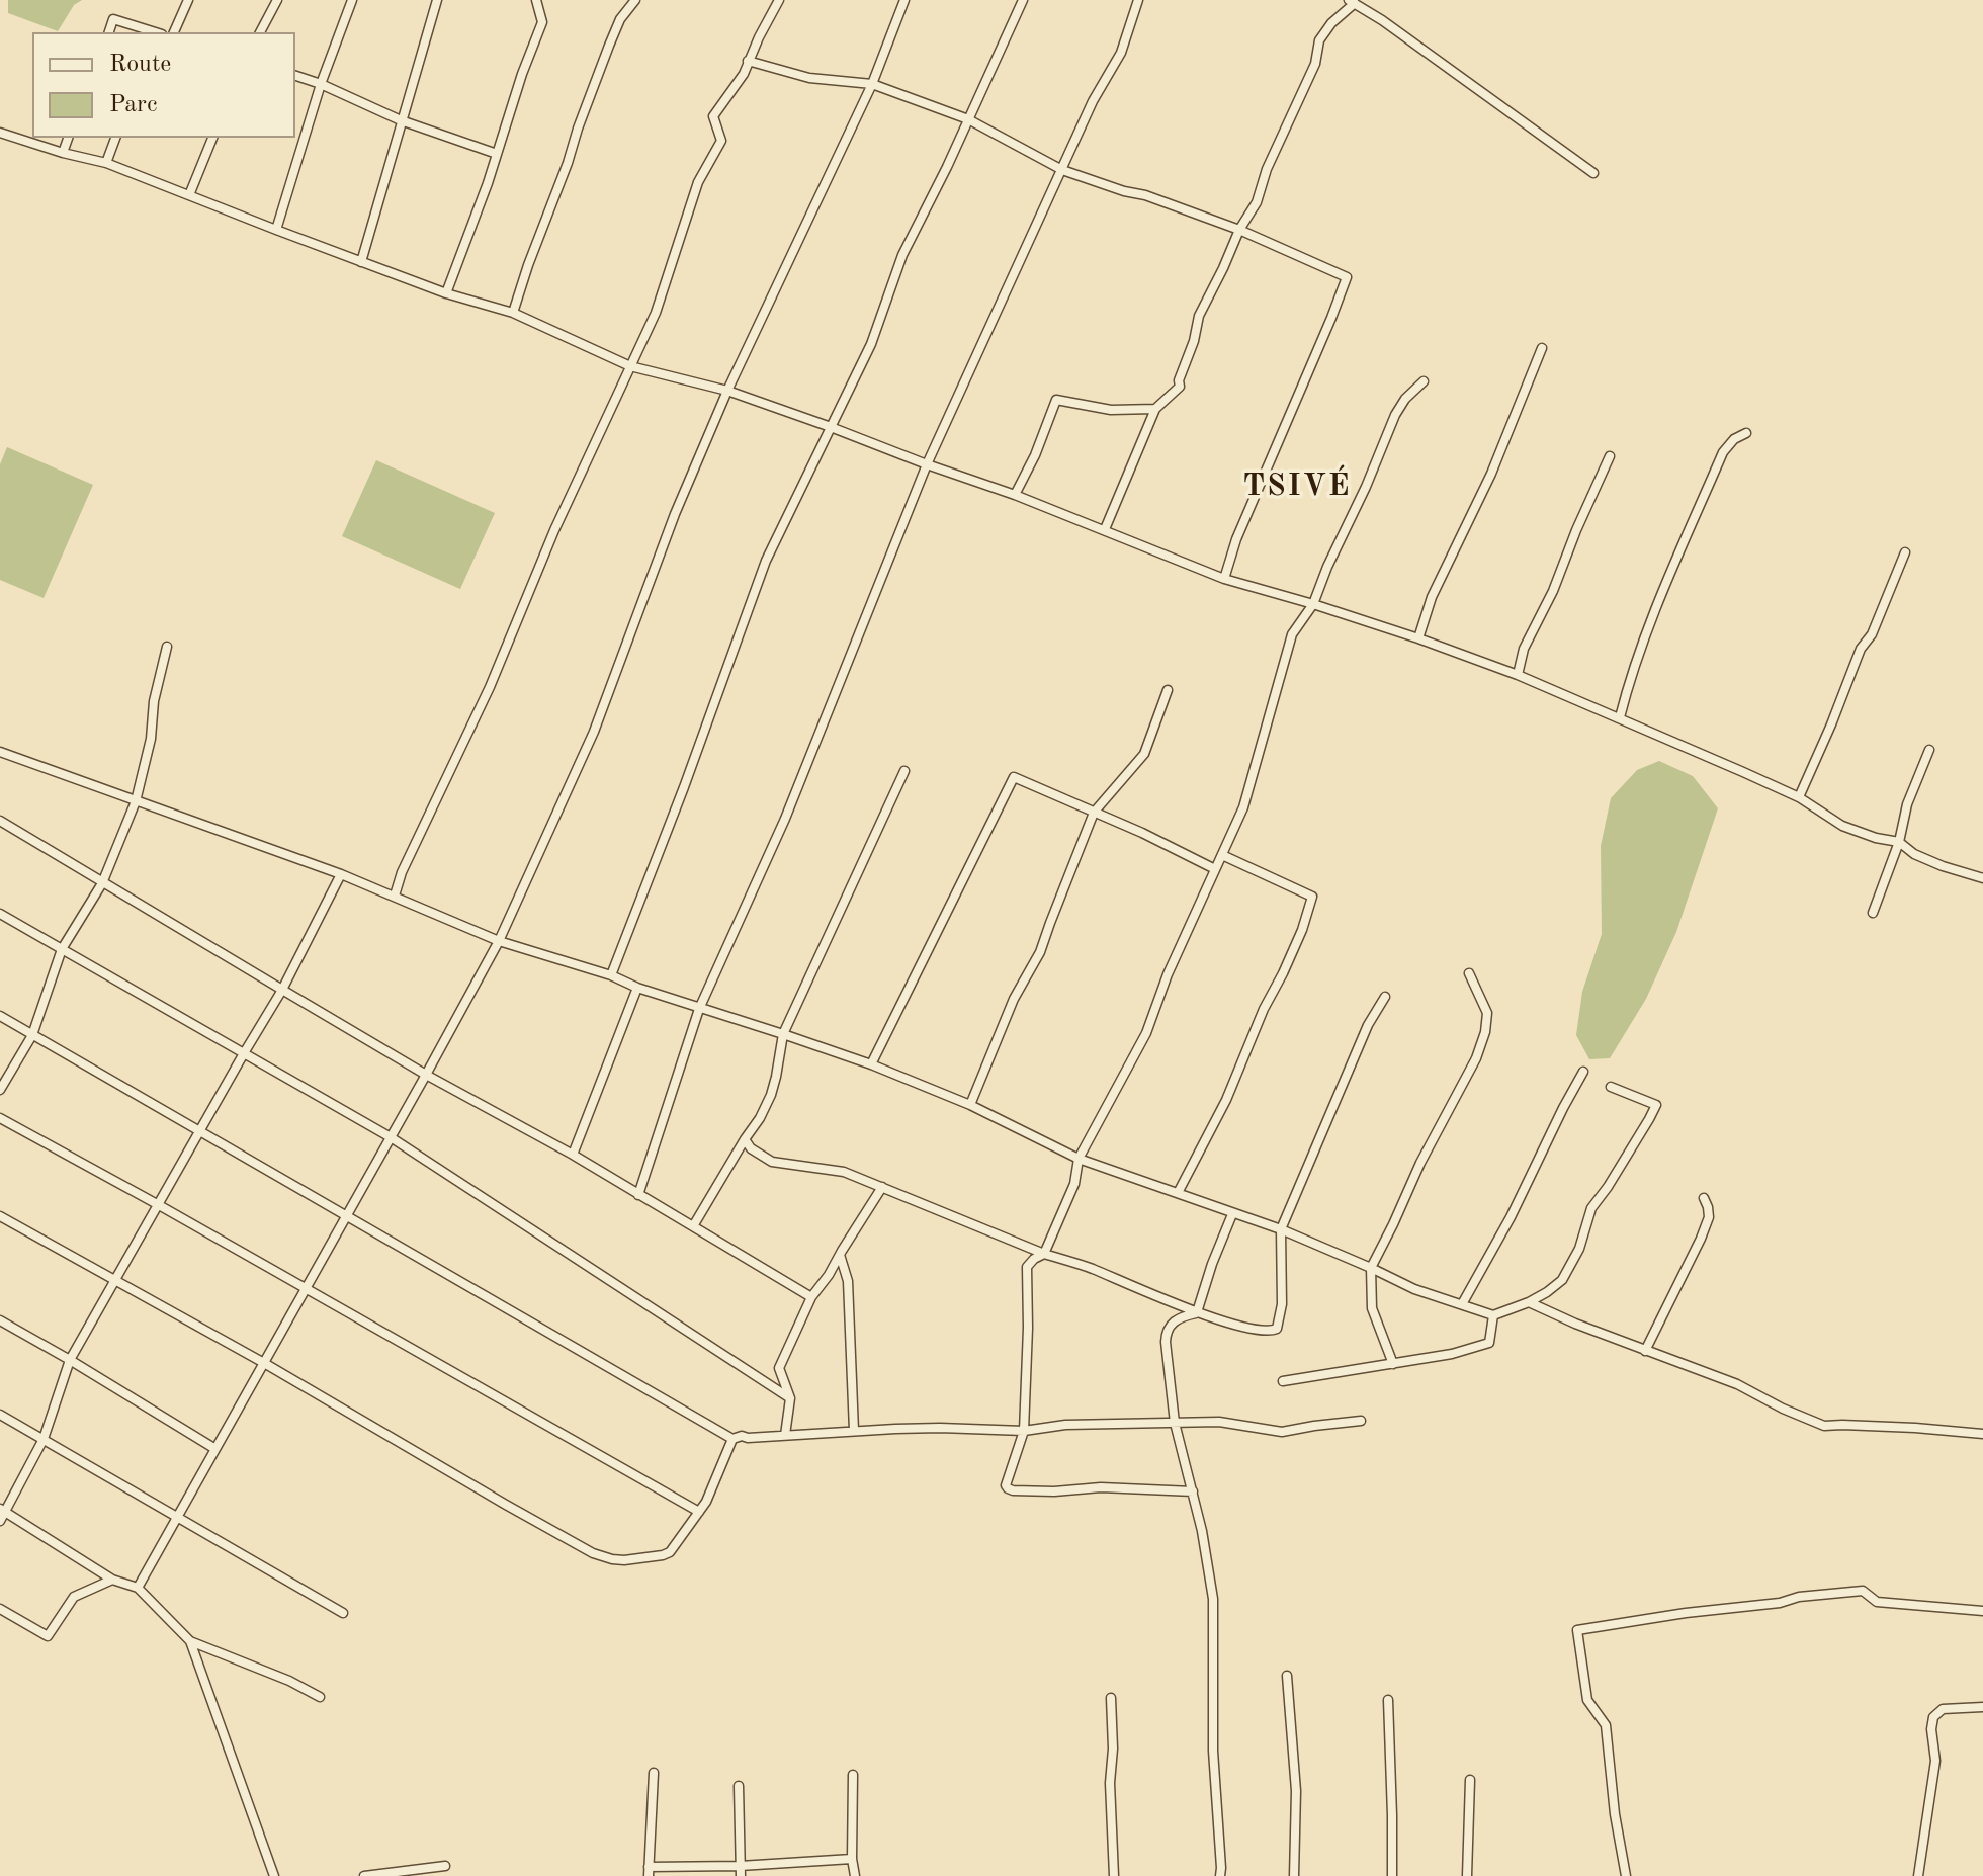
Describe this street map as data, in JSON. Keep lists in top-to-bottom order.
{
  "districts": ["TSIVÉ"],
  "legend": ["Route", "Parc"]
}
